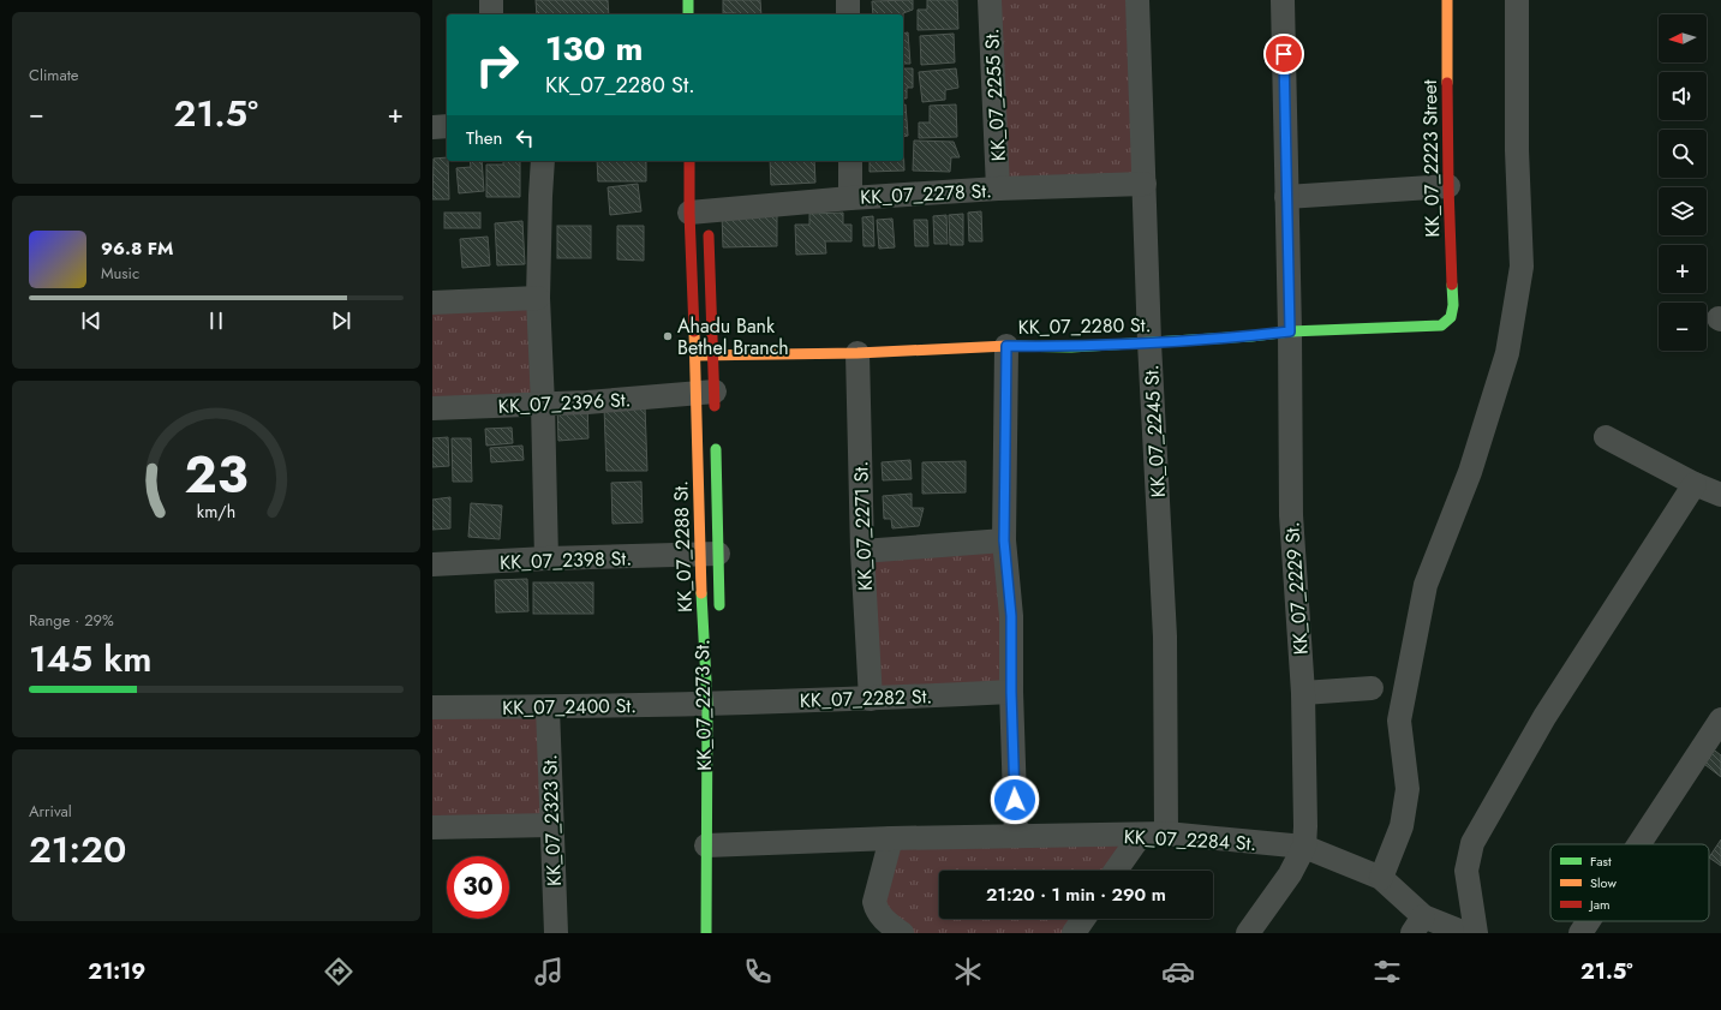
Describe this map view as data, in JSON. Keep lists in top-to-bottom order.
{
  "streets": {
    "main road": [
      "KK_07_2223 Street",
      "KK_07_2280 St.",
      "KK_07_2288 St.",
      "KK_07_2273 St."
    ],
    "street": [
      "KK_07_2255 St.",
      "KK_07_2278 St.",
      "KK_07_2396 St.",
      "KK_07_2245 St.",
      "KK_07_2271 St.",
      "KK_07_2398 St.",
      "KK_07_2229 St.",
      "KK_07_2282 St.",
      "KK_07_2400 St.",
      "KK_07_2323 St.",
      "KK_07_2284 St."
    ]
  },
  "crossings": [
    ["KK_07_2255 St.", "KK_07_2278 St."],
    ["KK_07_2223 Street", "KK_07_2280 St."],
    ["KK_07_2278 St.", "KK_07_2245 St."],
    ["KK_07_2278 St.", "KK_07_2288 St."],
    ["KK_07_2280 St.", "KK_07_2245 St."],
    ["KK_07_2280 St.", "KK_07_2271 St."],
    ["KK_07_2280 St.", "KK_07_2288 St."],
    ["KK_07_2280 St.", "KK_07_2229 St."],
    ["KK_07_2396 St.", "KK_07_2288 St."],
    ["KK_07_2245 St.", "KK_07_2284 St."],
    ["KK_07_2271 St.", "KK_07_2282 St."],
    ["KK_07_2288 St.", "KK_07_2398 St."],
    ["KK_07_2288 St.", "KK_07_2282 St."],
    ["KK_07_2288 St.", "KK_07_2273 St."],
    ["KK_07_2288 St.", "KK_07_2400 St."],
    ["KK_07_2288 St.", "KK_07_2284 St."],
    ["KK_07_2398 St.", "KK_07_2273 St."],
    ["KK_07_2229 St.", "KK_07_2284 St."],
    ["KK_07_2282 St.", "KK_07_2400 St."],
    ["KK_07_2400 St.", "KK_07_2323 St."]
  ],
  "places": ["Ahadu Bank Bethel Branch"],
  "legend": ["Fast", "Slow", "Jam"],
  "north": "left",
  "page": {
    "tile": [
      "Climate",
      ["Range · 29%", "145 km"],
      ["Arrival", "21:20"]
    ],
    "map_buttons": ["+", "−"],
    "turn": ["130 m", "KK_07_2280 St."],
    "heat": ["−", "21.5°", "+"],
    "then": "Then",
    "song": ["96.8 FM", "Music"],
    "limit": "30",
    "trip": "21:20 · 1 min · 290 m",
    "tabs": ["21:19", "21.5°"],
    "gauge": ["23", "km/h"]
  }
}
